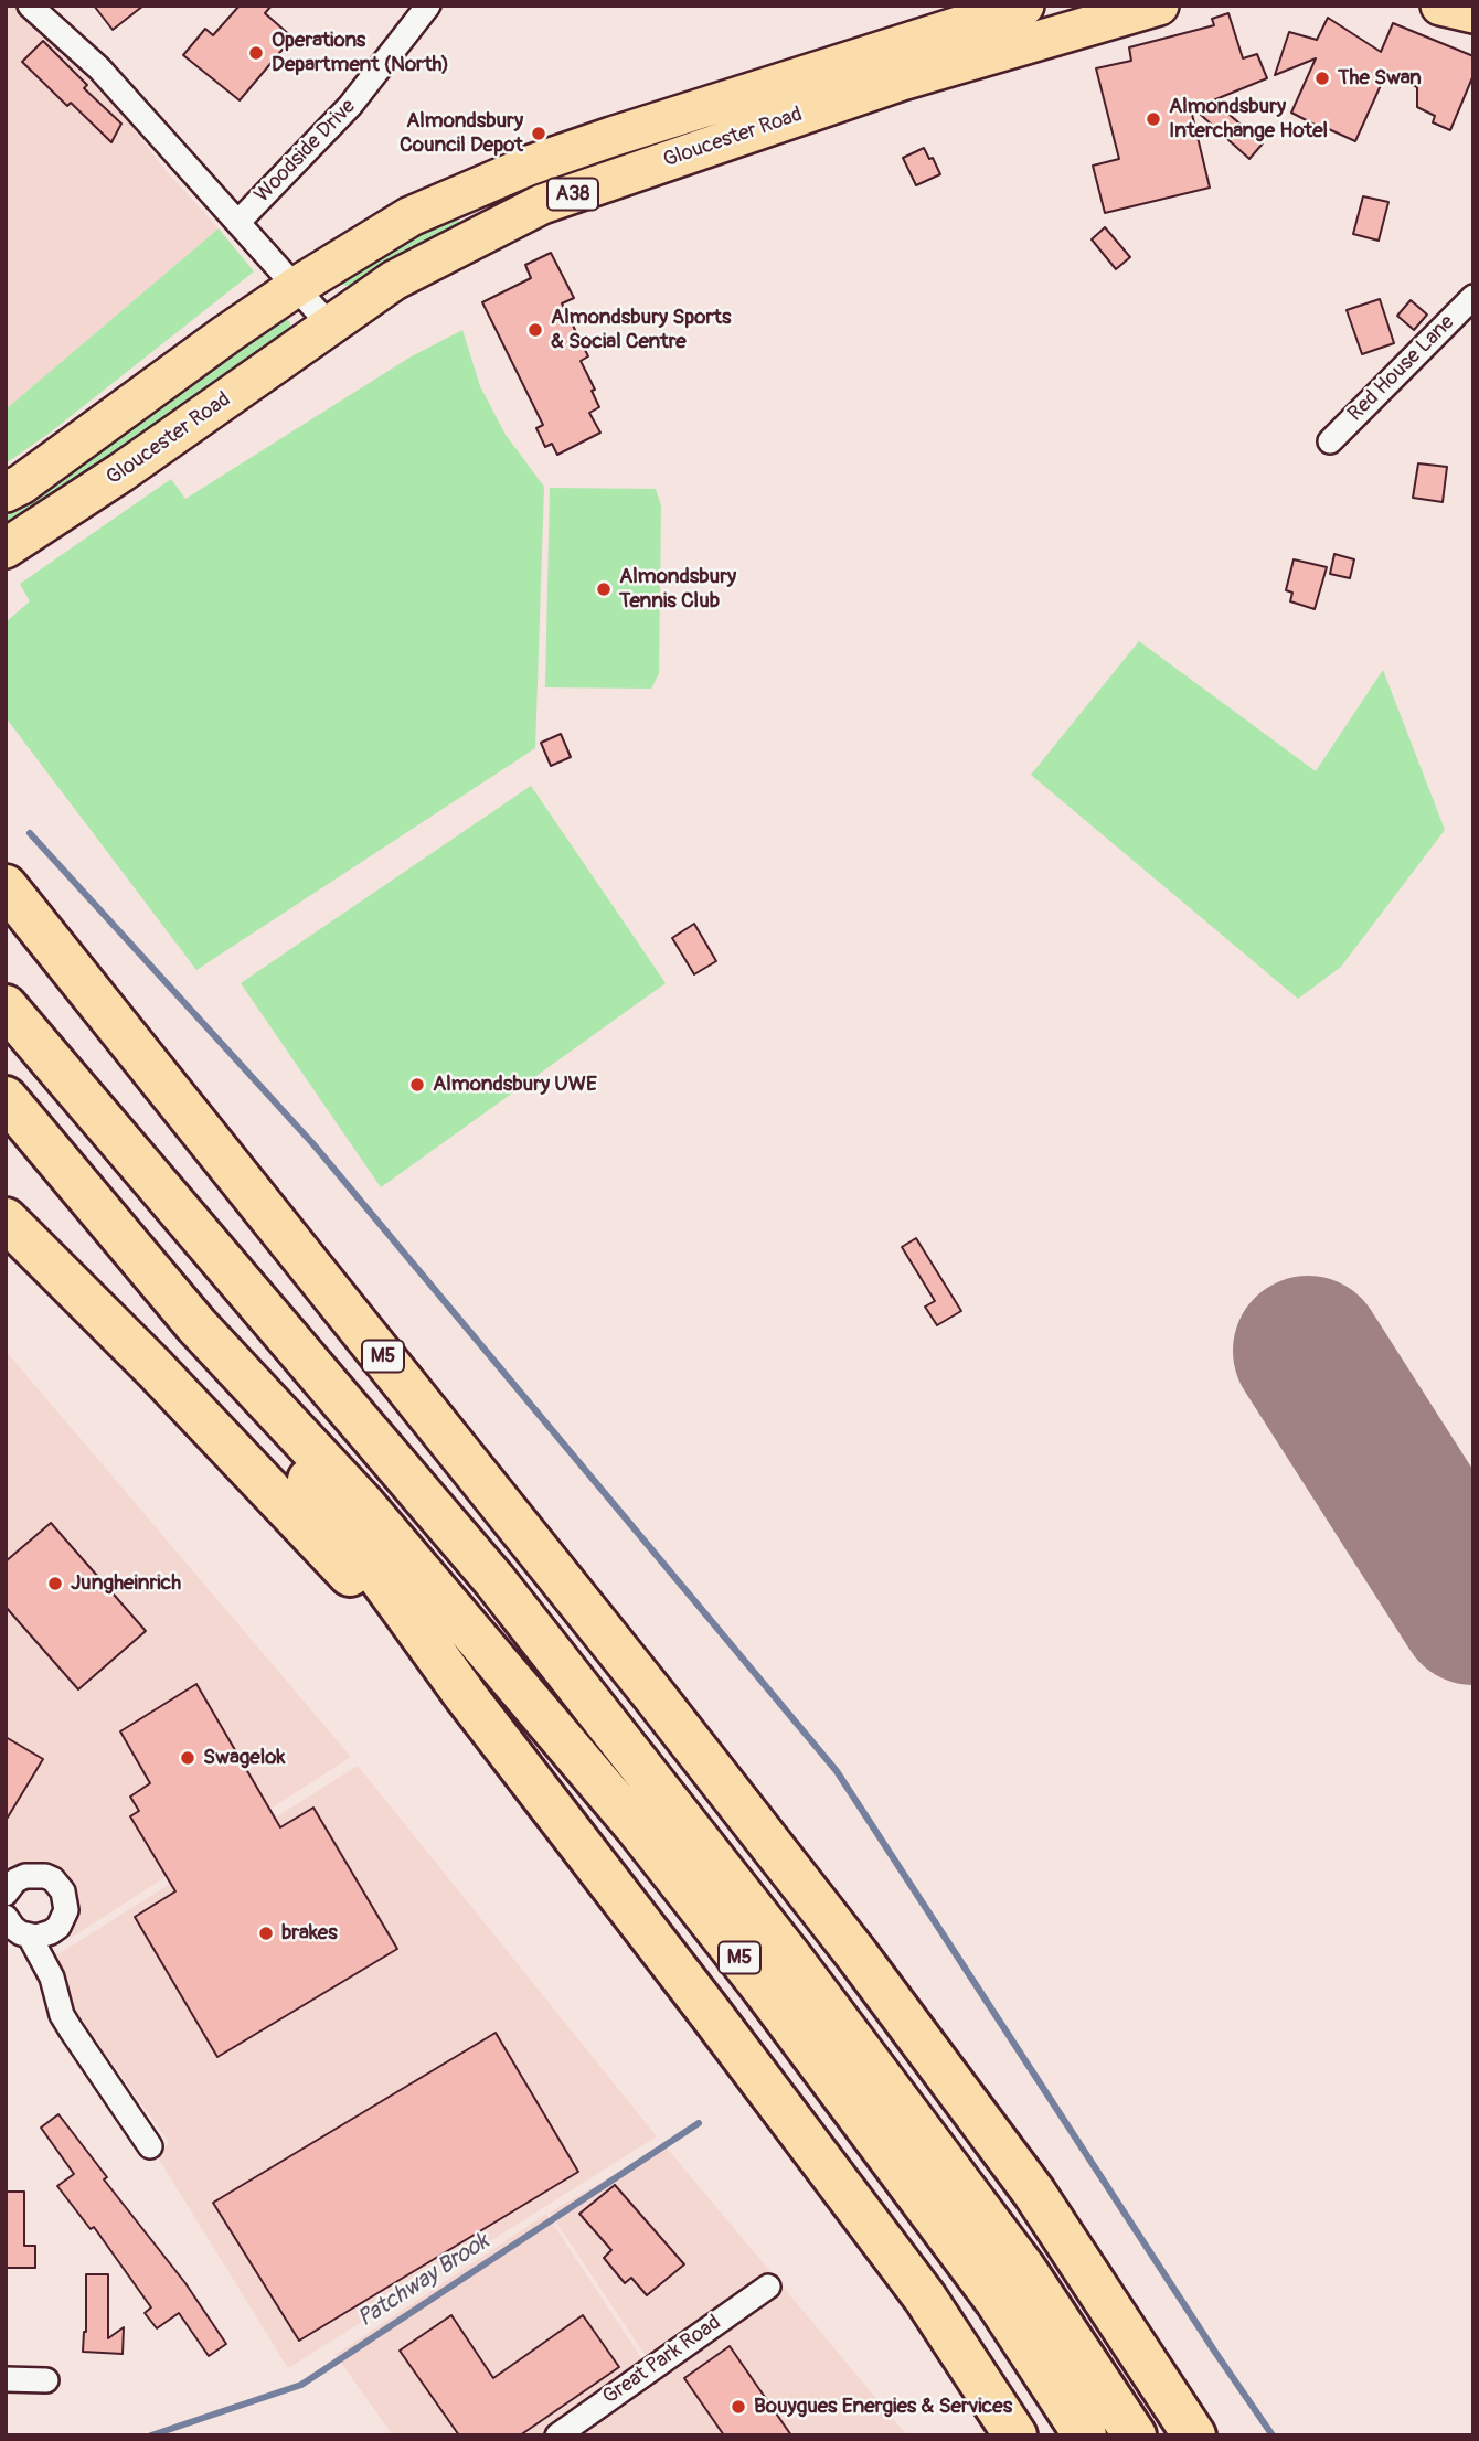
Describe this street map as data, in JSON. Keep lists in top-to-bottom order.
{
  "streets": {
    "highway": ["M5"],
    "main road": ["Gloucester Road", "A38"],
    "street": ["Woodside Drive", "Red House Lane", "Great Park Road"]
  },
  "water": ["Patchway Brook"],
  "places": [
    "Operations Department (North)",
    "The Swan",
    "Almondsbury Interchange Hotel",
    "Almondsbury Council Depot",
    "Almondsbury Sports & Social Centre",
    "Almondsbury Tennis Club",
    "Almondsbury UWE",
    "Jungheinrich",
    "Swagelok",
    "brakes",
    "Bouygues Energies & Services"
  ]
}
